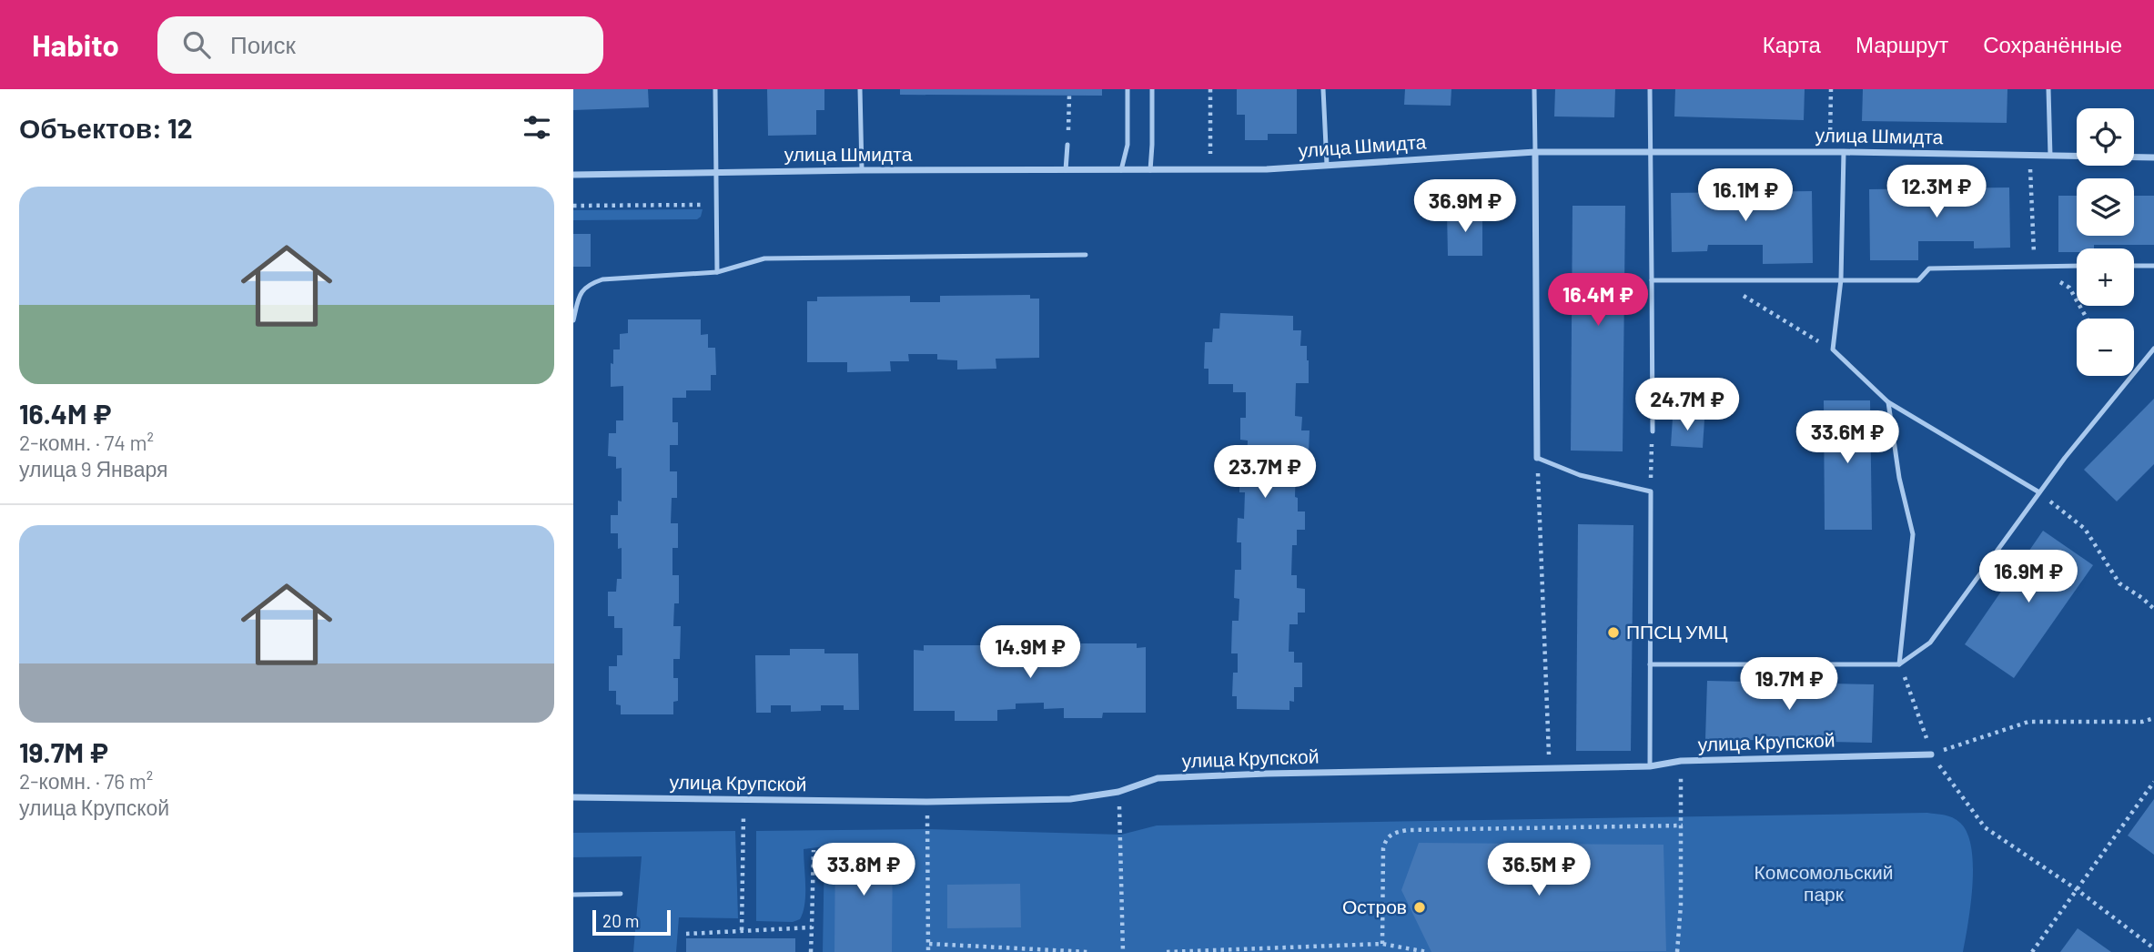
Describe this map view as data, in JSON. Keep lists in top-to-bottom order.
{
  "streets": {
    "street": ["улица Шмидта", "улица Крупской"]
  },
  "parks": ["Комсомольский парк"],
  "places": ["ППСЦ УМЦ", "Остров"],
  "scale_bar": "20 m",
  "page": {
    "header": "Habito",
    "search": "Поиск",
    "nav": ["Карта", "Маршрут", "Сохранённые"],
    "heading": "Объектов: 12",
    "map_buttons": ["+", "−"],
    "price": [
      "12.3M ₽",
      "16.1M ₽",
      "36.9M ₽",
      "16.4M ₽",
      "24.7M ₽",
      "33.6M ₽",
      "23.7M ₽",
      "16.9M ₽",
      "14.9M ₽",
      "19.7M ₽",
      "33.8M ₽",
      "36.5M ₽"
    ],
    "list": [
      {
        "name": "16.4M ₽",
        "note": "2-комн. · 74 m² · улица 9 Января"
      },
      {
        "name": "19.7M ₽",
        "note": "2-комн. · 76 m² · улица Крупской"
      }
    ],
    "scale": "20 m"
  }
}
